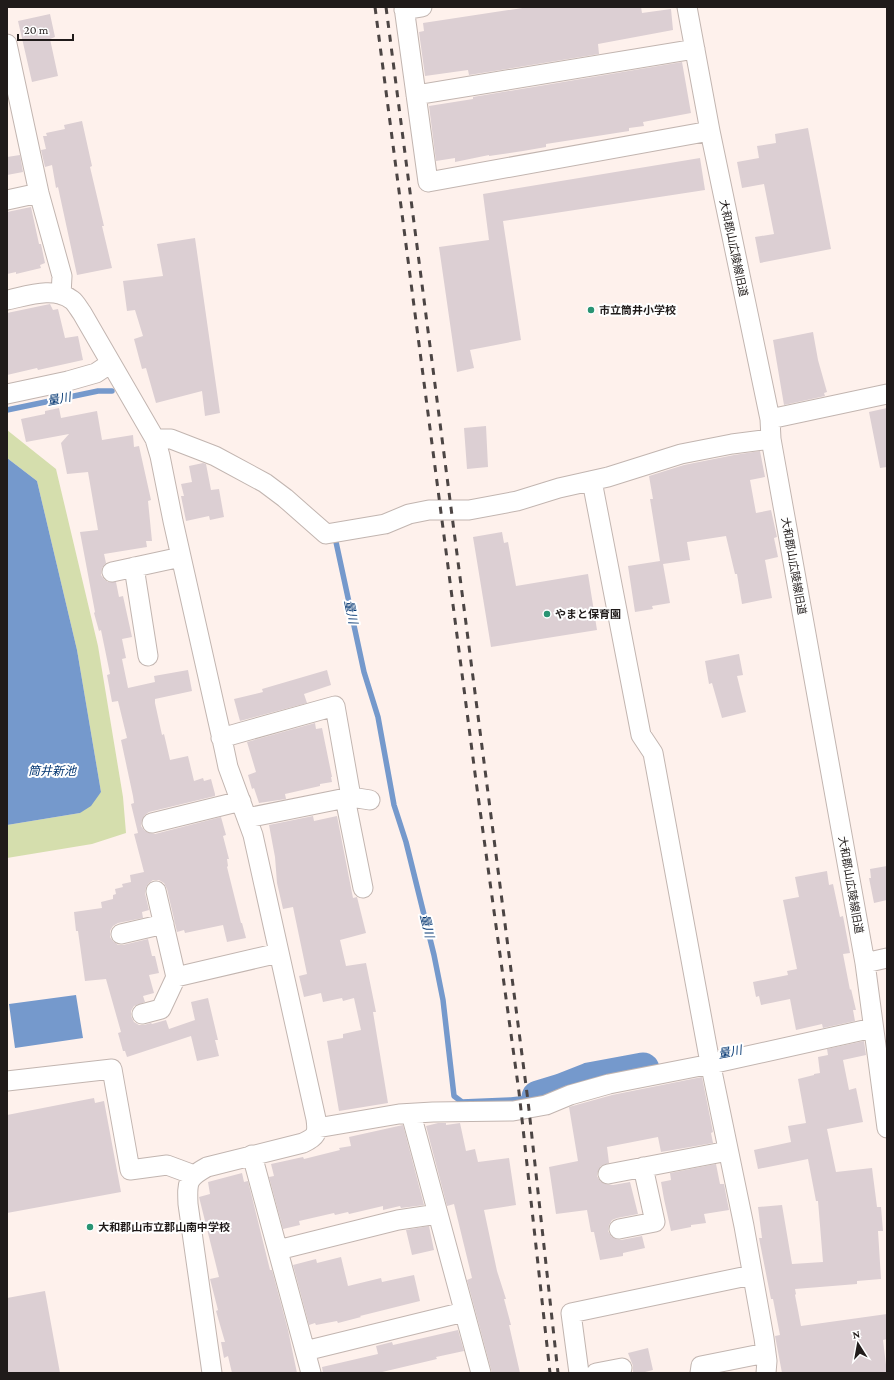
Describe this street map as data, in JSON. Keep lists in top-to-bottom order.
{
  "streets": {
    "street": ["大和郡山広陵線旧道"]
  },
  "water": ["量川", "筒井新池"],
  "places": ["市立筒井小学校", "やまと保育園", "大和郡山市立郡山南中学校"],
  "scale_bar": "20 m",
  "north": "top"
}
